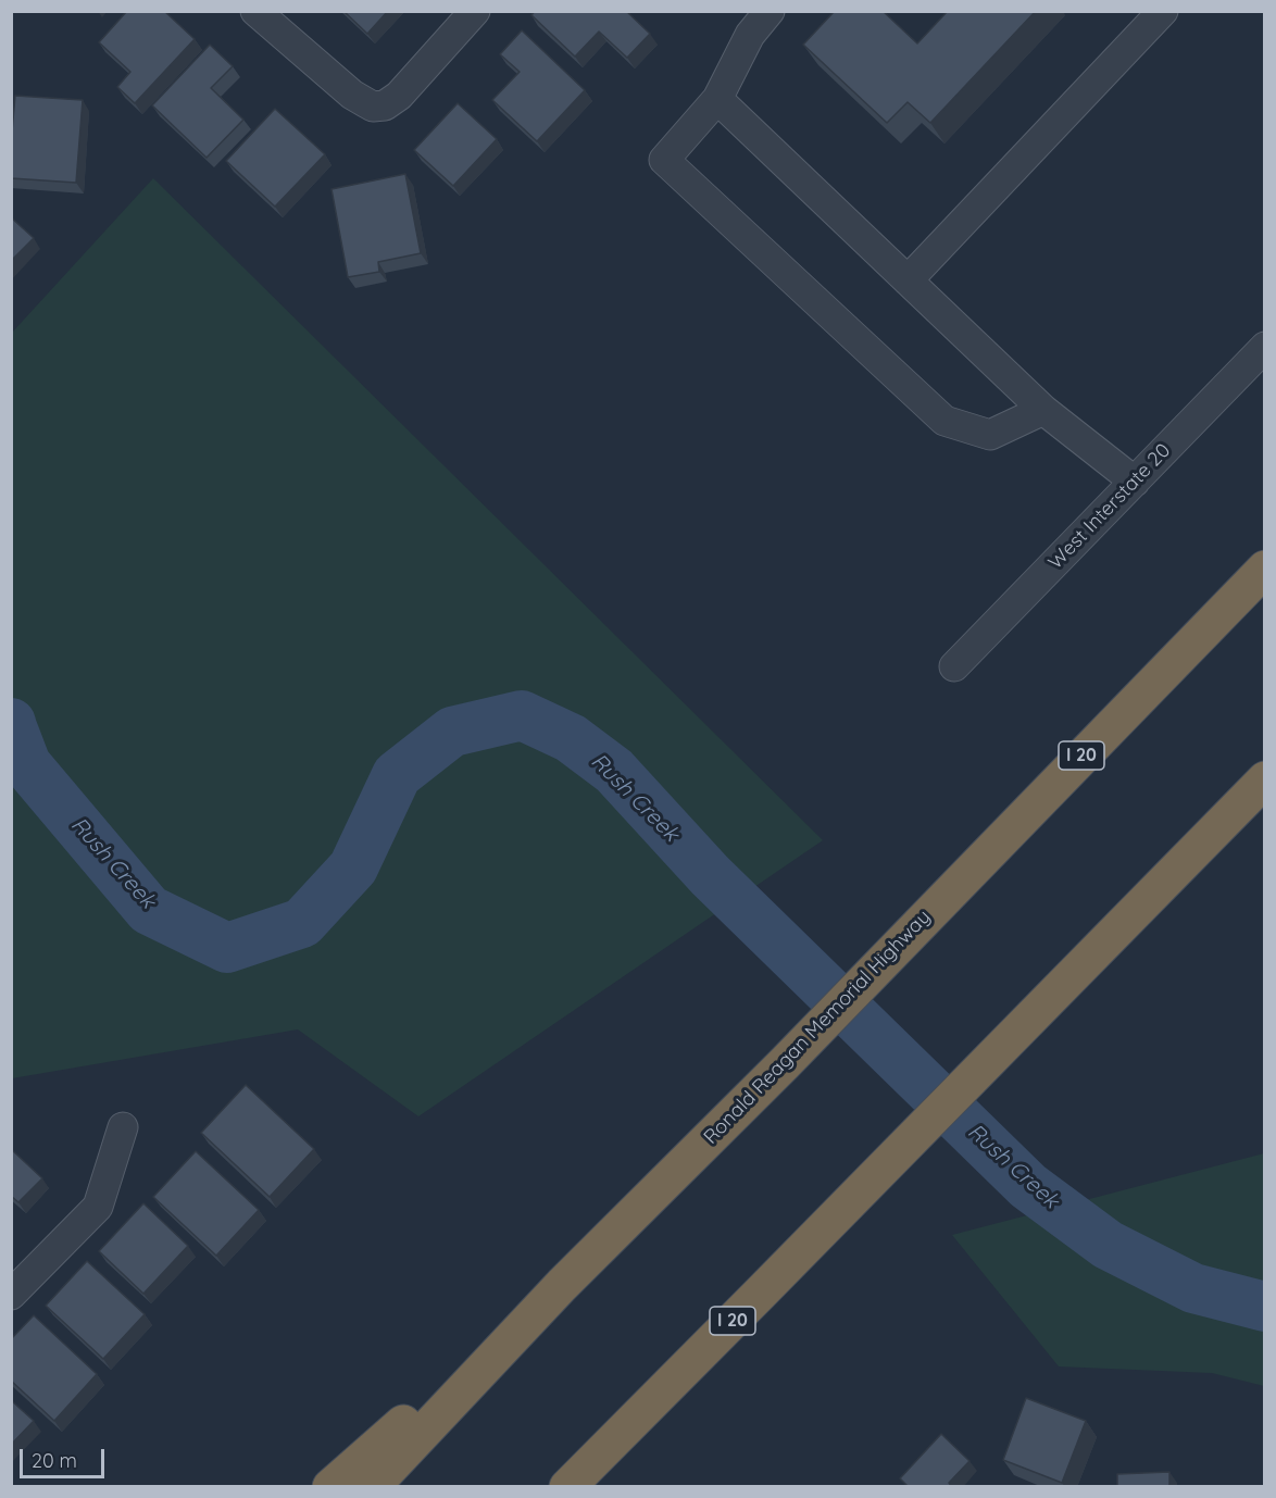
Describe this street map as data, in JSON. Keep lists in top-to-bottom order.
{
  "streets": {
    "highway": ["I 20", "Ronald Reagan Memorial Highway"],
    "street": ["West Interstate 20"]
  },
  "water": ["Rush Creek"],
  "scale_bar": "20 m"
}
